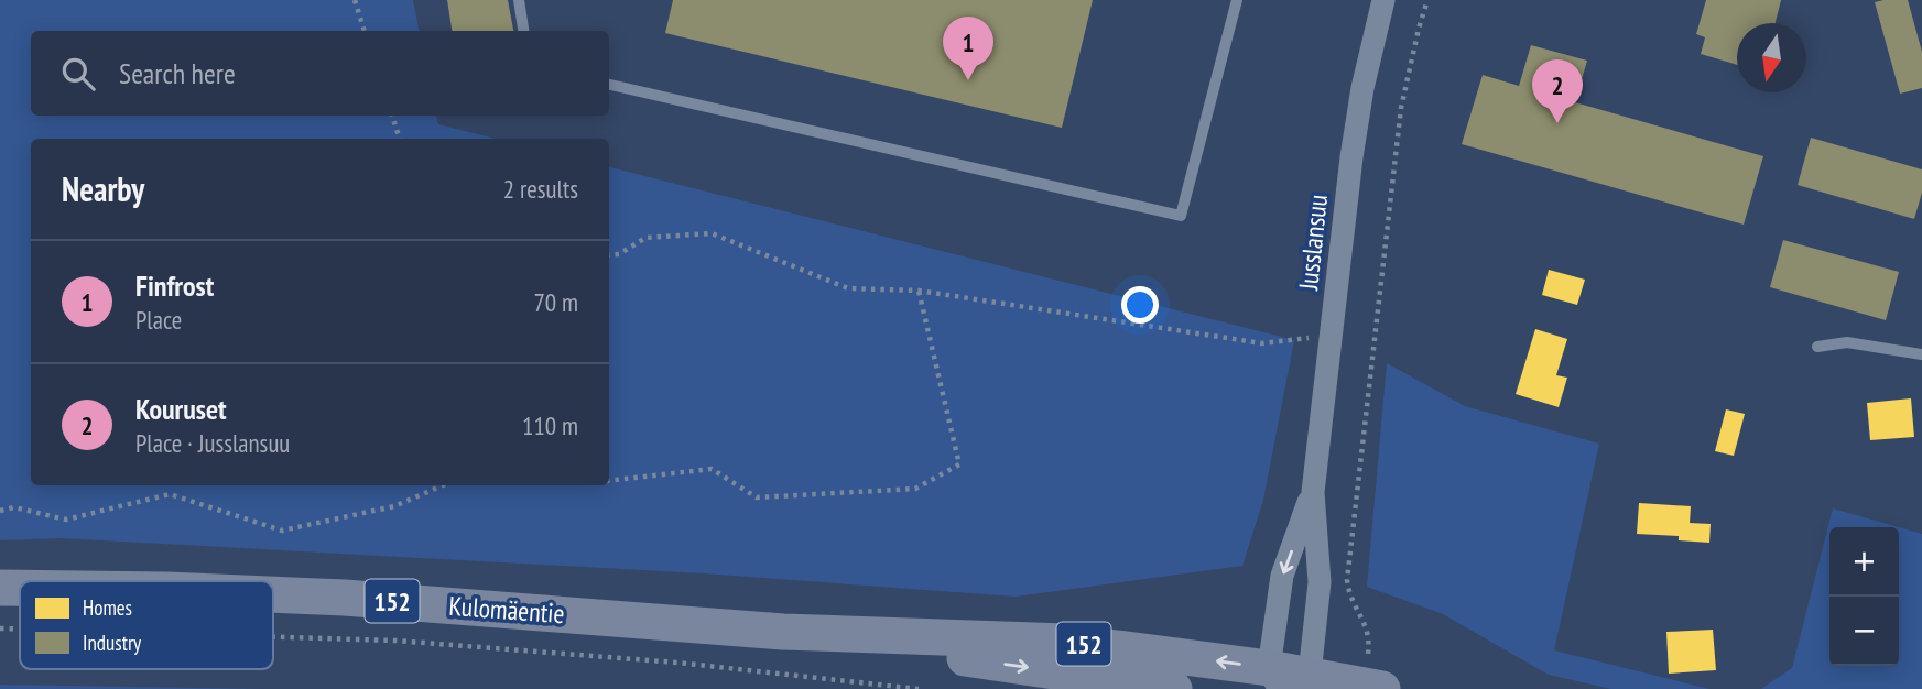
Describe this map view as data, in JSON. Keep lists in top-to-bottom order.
{
  "streets": {
    "main road": ["152", "Kulomäentie"],
    "street": ["Jusslansuu"]
  },
  "crossings": [
    ["Jusslansuu", "Kulomäentie"]
  ],
  "legend": ["Homes", "Industry"],
  "north": "bottom",
  "page": {
    "pins": ["1", "2"],
    "search": "Search here",
    "heading": ["Nearby", "2 results"],
    "list": [
      {
        "mark": "1",
        "name": "Finfrost",
        "note": "Place",
        "value": "70 m"
      },
      {
        "mark": "2",
        "name": "Kouruset",
        "note": "Place · Jusslansuu",
        "value": "110 m"
      }
    ],
    "map_buttons": ["+", "−"]
  }
}
